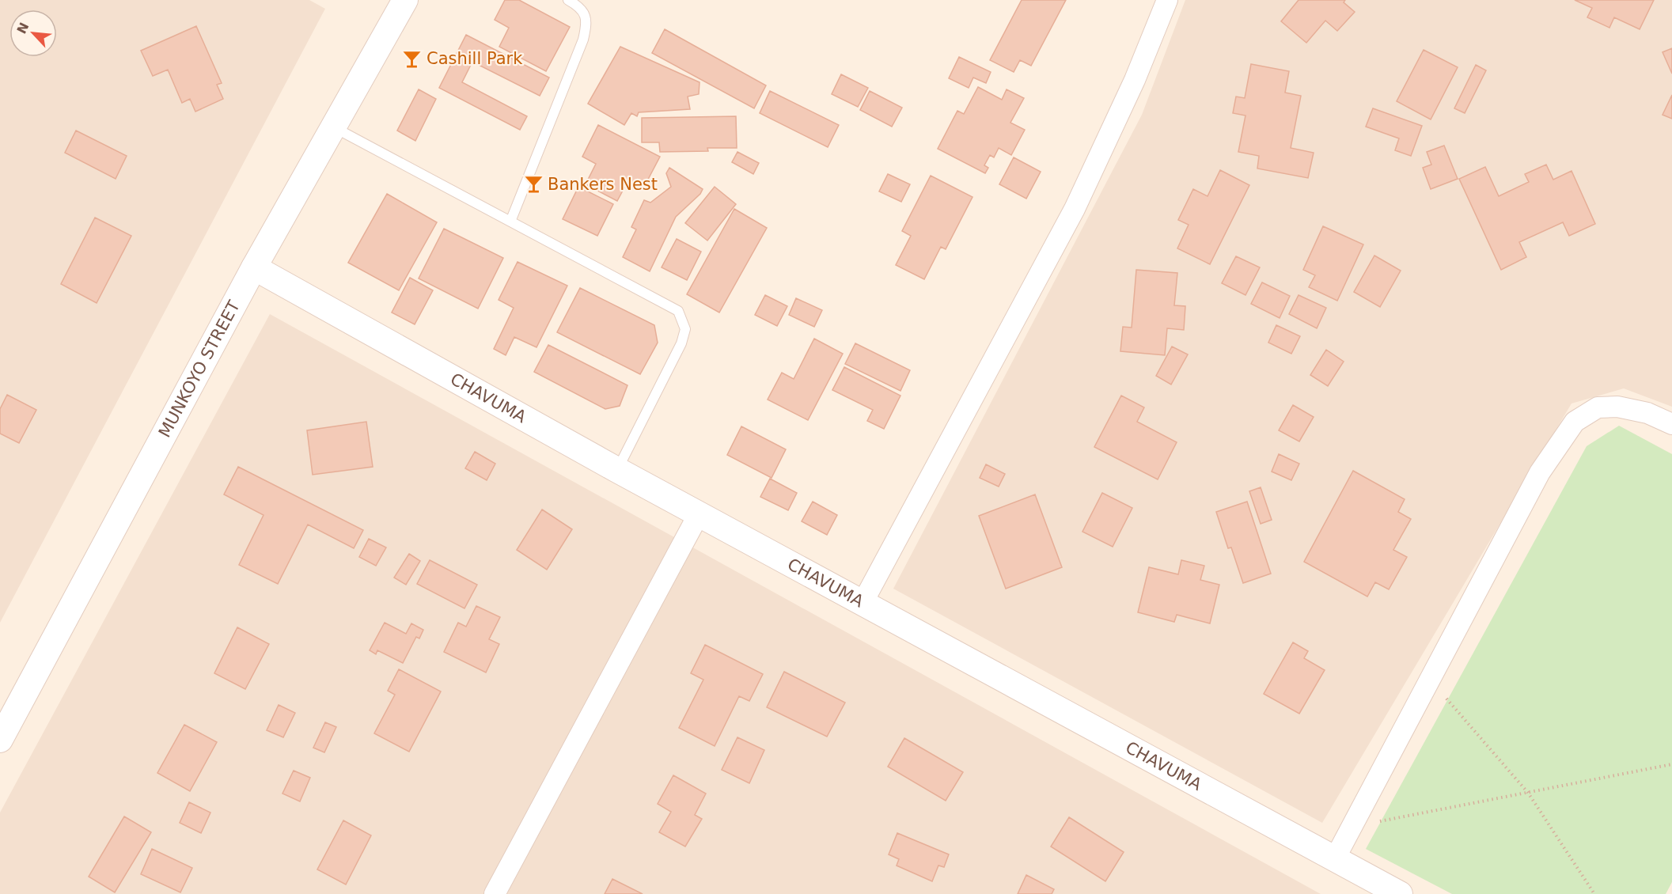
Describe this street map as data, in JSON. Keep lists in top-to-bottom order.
{
  "streets": {
    "street": ["MUNKOYO STREET", "CHAVUMA"]
  },
  "crossings": [
    ["MUNKOYO STREET", "CHAVUMA"]
  ],
  "places": {
    "bar": ["Cashill Park", "Bankers Nest"]
  },
  "north": "top left"
}
